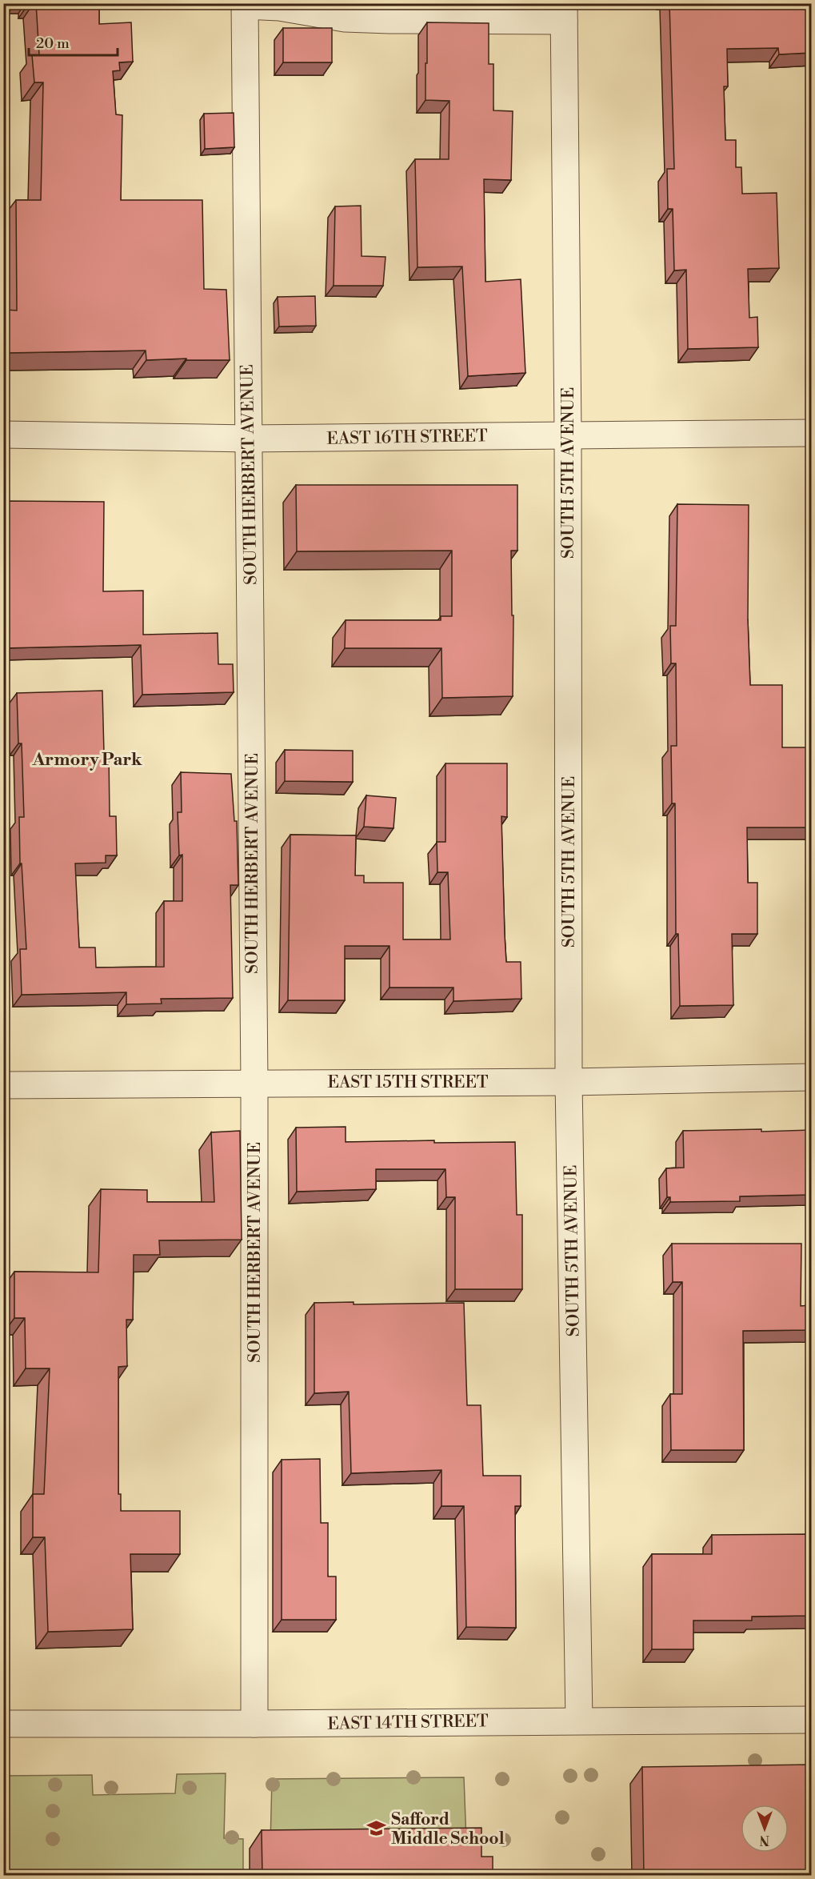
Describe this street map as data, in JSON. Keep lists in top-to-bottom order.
{
  "streets": {
    "street": [
      "EAST 16TH STREET",
      "SOUTH 5TH AVENUE",
      "SOUTH HERBERT AVENUE",
      "EAST 15TH STREET",
      "EAST 14TH STREET"
    ]
  },
  "crossings": [
    ["EAST 16TH STREET", "SOUTH 5TH AVENUE"],
    ["EAST 16TH STREET", "SOUTH HERBERT AVENUE"],
    ["SOUTH 5TH AVENUE", "EAST 15TH STREET"],
    ["SOUTH 5TH AVENUE", "EAST 14TH STREET"],
    ["SOUTH HERBERT AVENUE", "EAST 15TH STREET"],
    ["SOUTH HERBERT AVENUE", "EAST 14TH STREET"]
  ],
  "districts": ["Armory Park"],
  "places": {
    "school or university": ["Safford Middle School"]
  },
  "scale_bar": "20 m",
  "north": "bottom"
}
